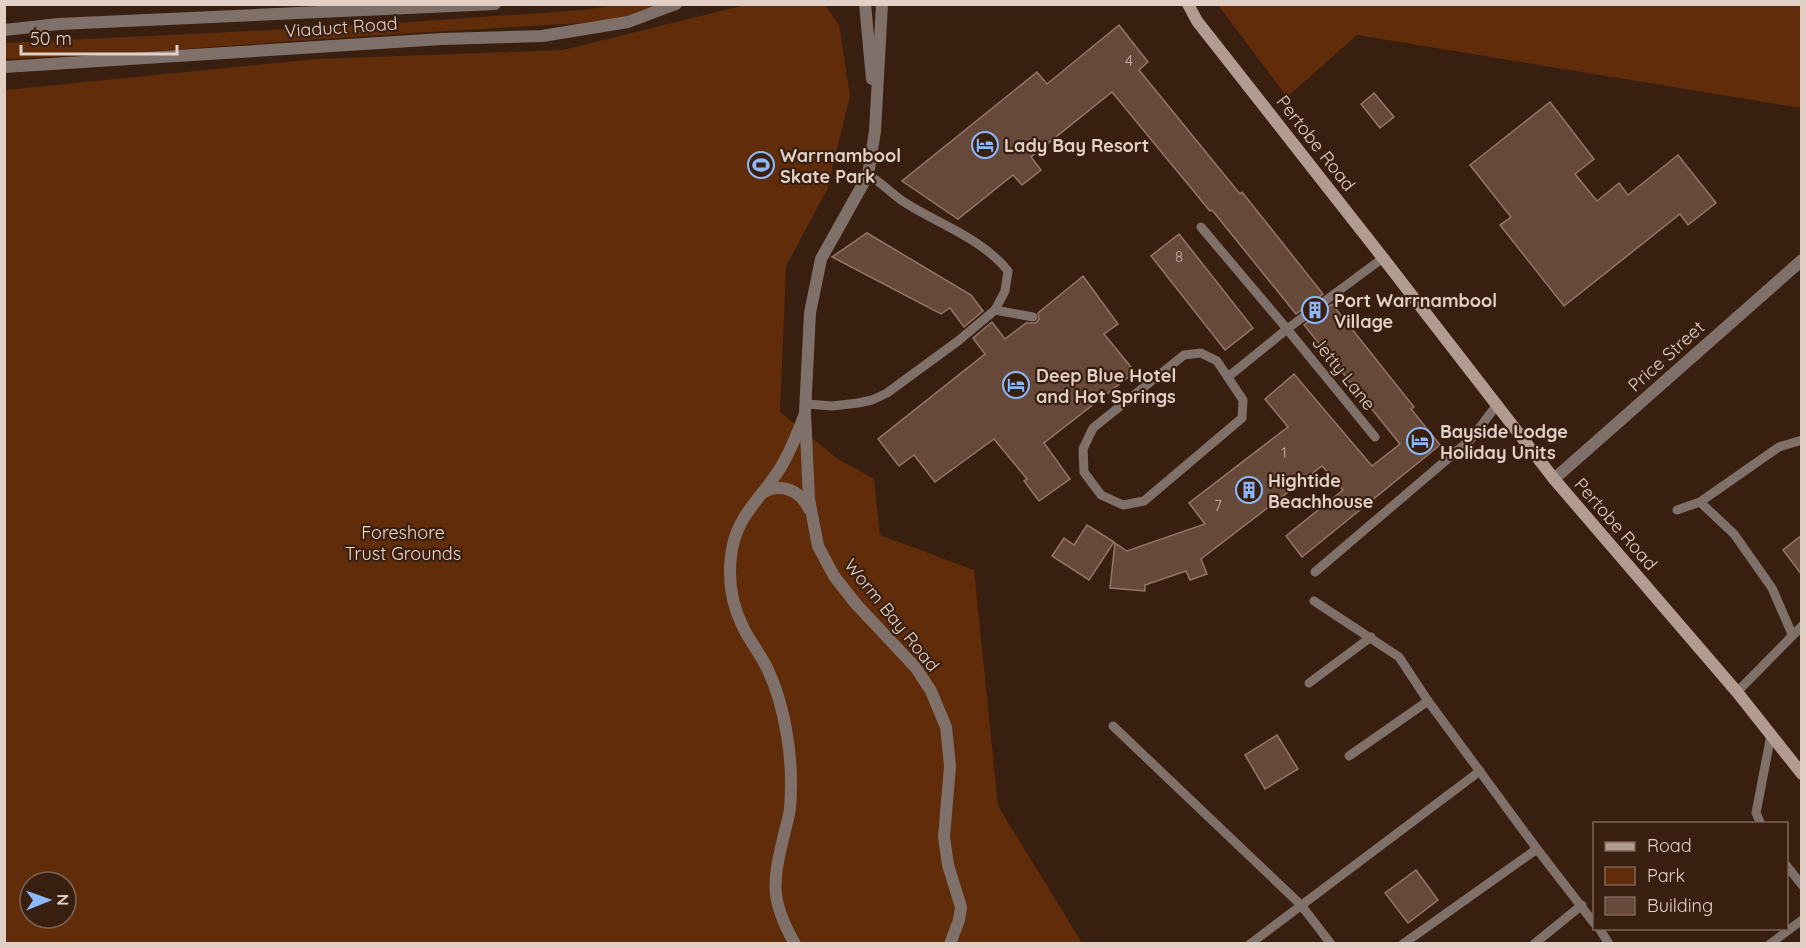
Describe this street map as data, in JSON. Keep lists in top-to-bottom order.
{
  "streets": {
    "street": [
      "Viaduct Road",
      "Pertobe Road",
      "Price Street",
      "Worm Bay Road"
    ],
    "lane": ["Jetty Lane"]
  },
  "crossings": [
    ["Pertobe Road", "Price Street"]
  ],
  "parks": ["Foreshore Trust Grounds"],
  "places": {
    "hotel": ["Lady Bay Resort", "Deep Blue Hotel and Hot Springs", "Bayside Lodge Holiday Units"],
    "sports": ["Warrnambool Skate Park"],
    "building": ["Port Warrnambool Village", "Hightide Beachhouse"]
  },
  "house_numbers": [
    "4",
    "8",
    "1",
    "7"
  ],
  "legend": ["Road", "Park", "Building"],
  "scale_bar": "50 m",
  "north": "right"
}
